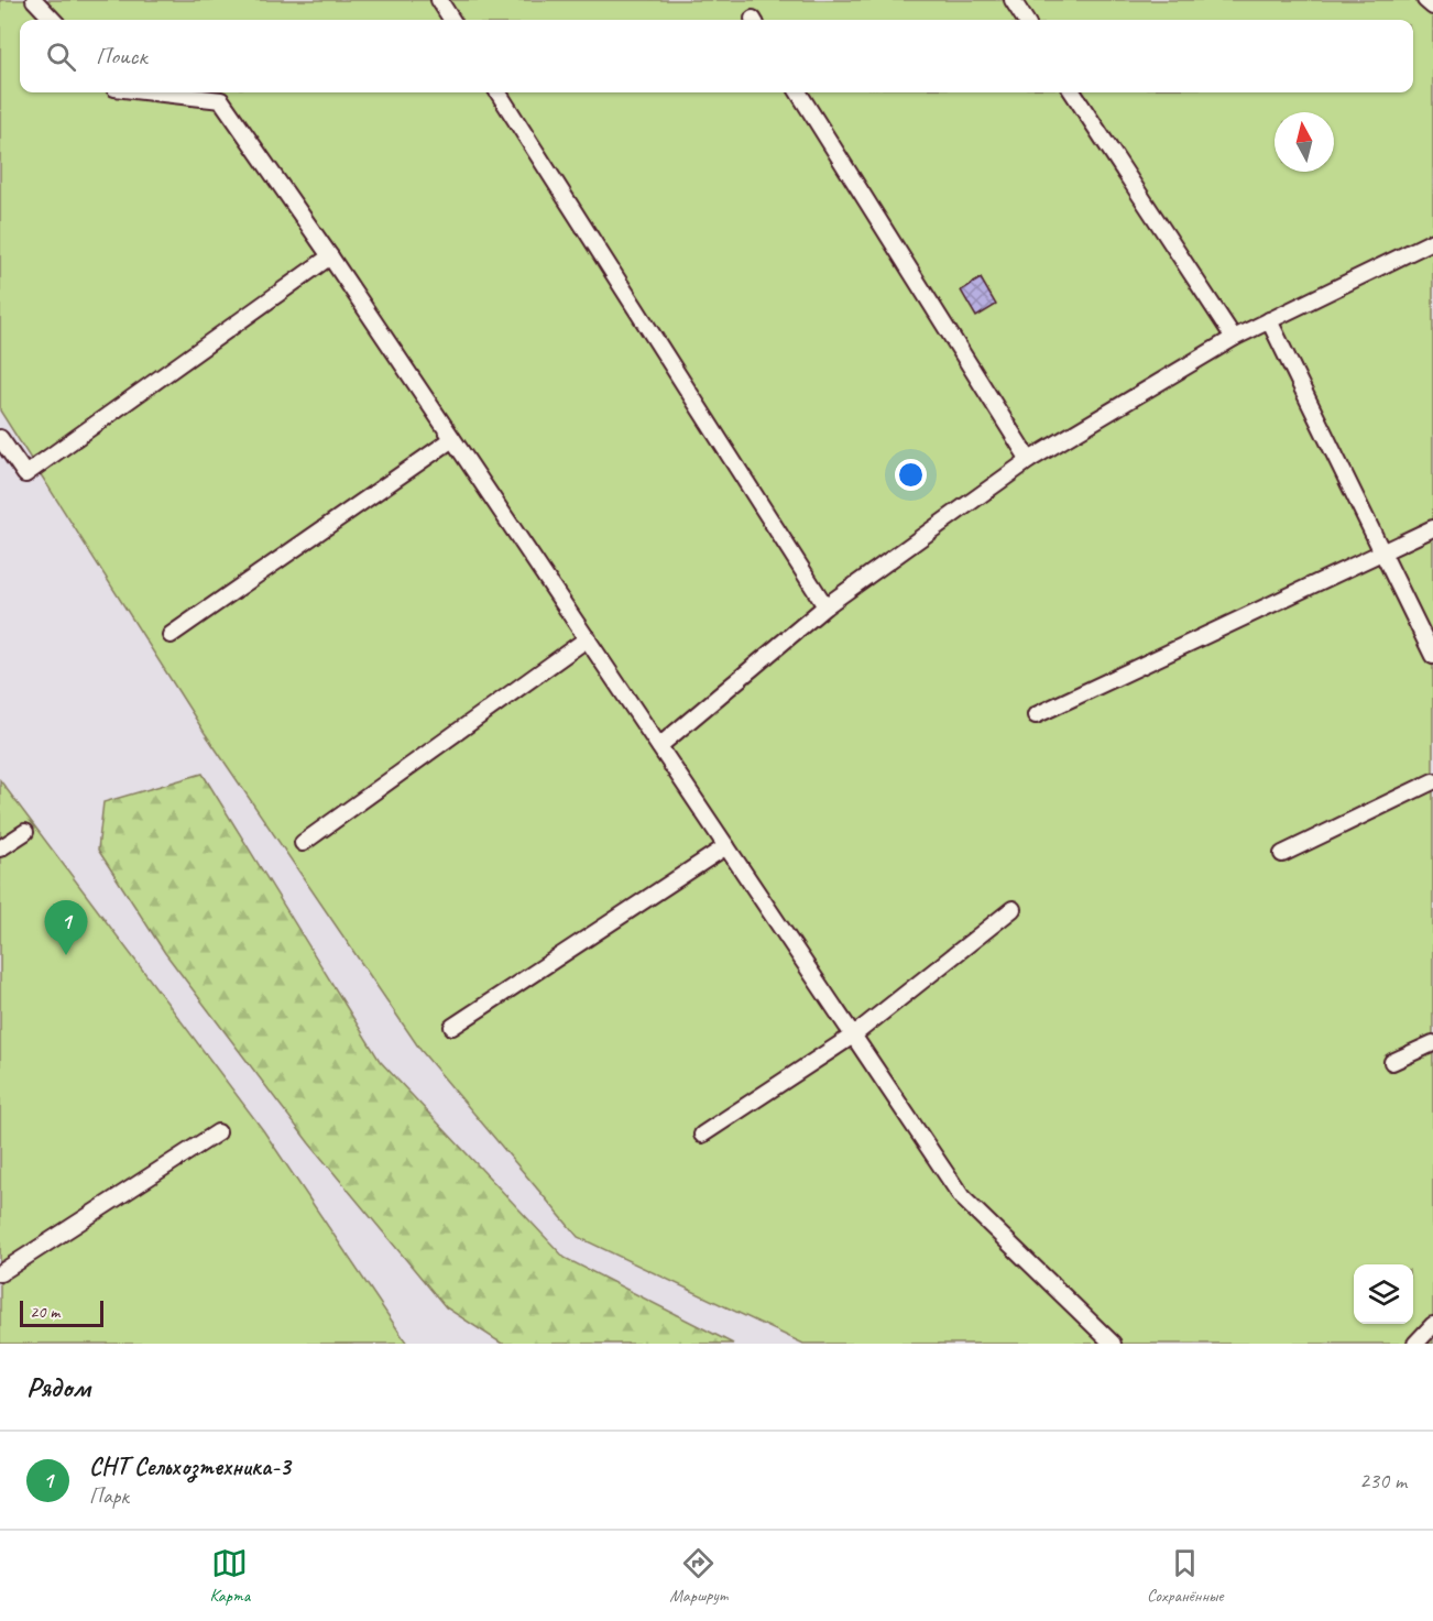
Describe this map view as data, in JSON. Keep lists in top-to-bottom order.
{
  "scale_bar": "20 m",
  "north": "top",
  "page": {
    "search": "Поиск",
    "pins": "1",
    "scale": "20 m",
    "heading": "Рядом",
    "list": [
      {
        "mark": "1",
        "name": "СНТ Сельхозтехника-3",
        "note": "Парк",
        "value": "230 m"
      }
    ],
    "nav": ["Карта", "Маршрут", "Сохранённые"]
  }
}
